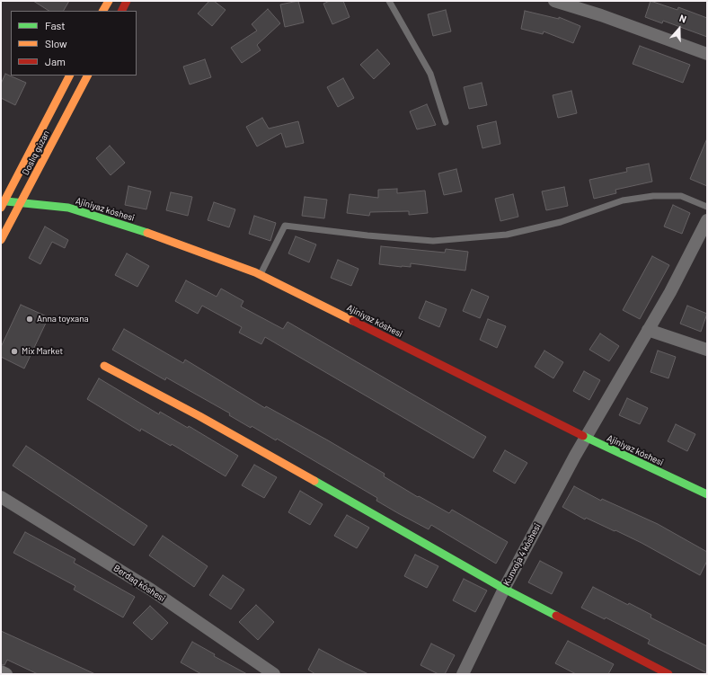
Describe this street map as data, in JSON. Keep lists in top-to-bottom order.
{
  "streets": {
    "street": [
      "Doslıq gúzarı",
      "Ajiniyaz kóshesi",
      "Kunxoja 4 kóshesi",
      "Berdaq kóshesi"
    ]
  },
  "crossings": [
    ["Doslıq gúzarı", "Ajiniyaz kóshesi"],
    ["Ajiniyaz kóshesi", "Kunxoja 4 kóshesi"]
  ],
  "places": ["Anna toyxana", "Mix Market"],
  "legend": ["Fast", "Slow", "Jam"],
  "north": "top"
}
